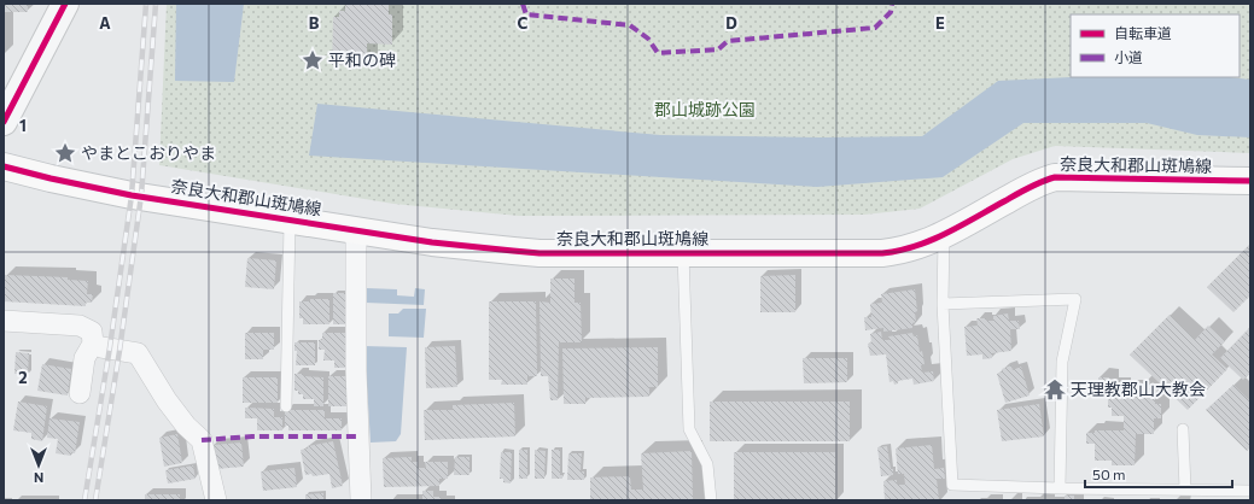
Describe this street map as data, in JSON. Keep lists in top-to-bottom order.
{
  "streets": {
    "main road": ["奈良大和郡山斑鳩線"]
  },
  "parks": ["郡山城跡公園"],
  "places": {
    "place": ["平和の碑", "やまとこおりやま"],
    "temple": ["天理教郡山大教会"]
  },
  "legend": ["自転車道", "小道"],
  "scale_bar": "50 m",
  "north": "bottom",
  "grid": {
    "columns": [
      "A",
      "B",
      "C",
      "D",
      "E"
    ],
    "rows": ["1", "2"]
  }
}
